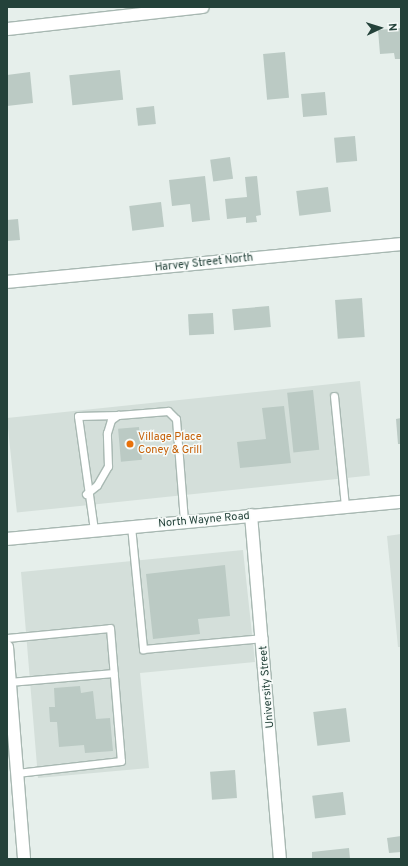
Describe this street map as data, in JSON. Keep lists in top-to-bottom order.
{
  "streets": {
    "street": ["Harvey Street North", "North Wayne Road", "University Street"]
  },
  "crossings": [
    ["North Wayne Road", "University Street"]
  ],
  "places": ["Village Place Coney & Grill"],
  "north": "right"
}
